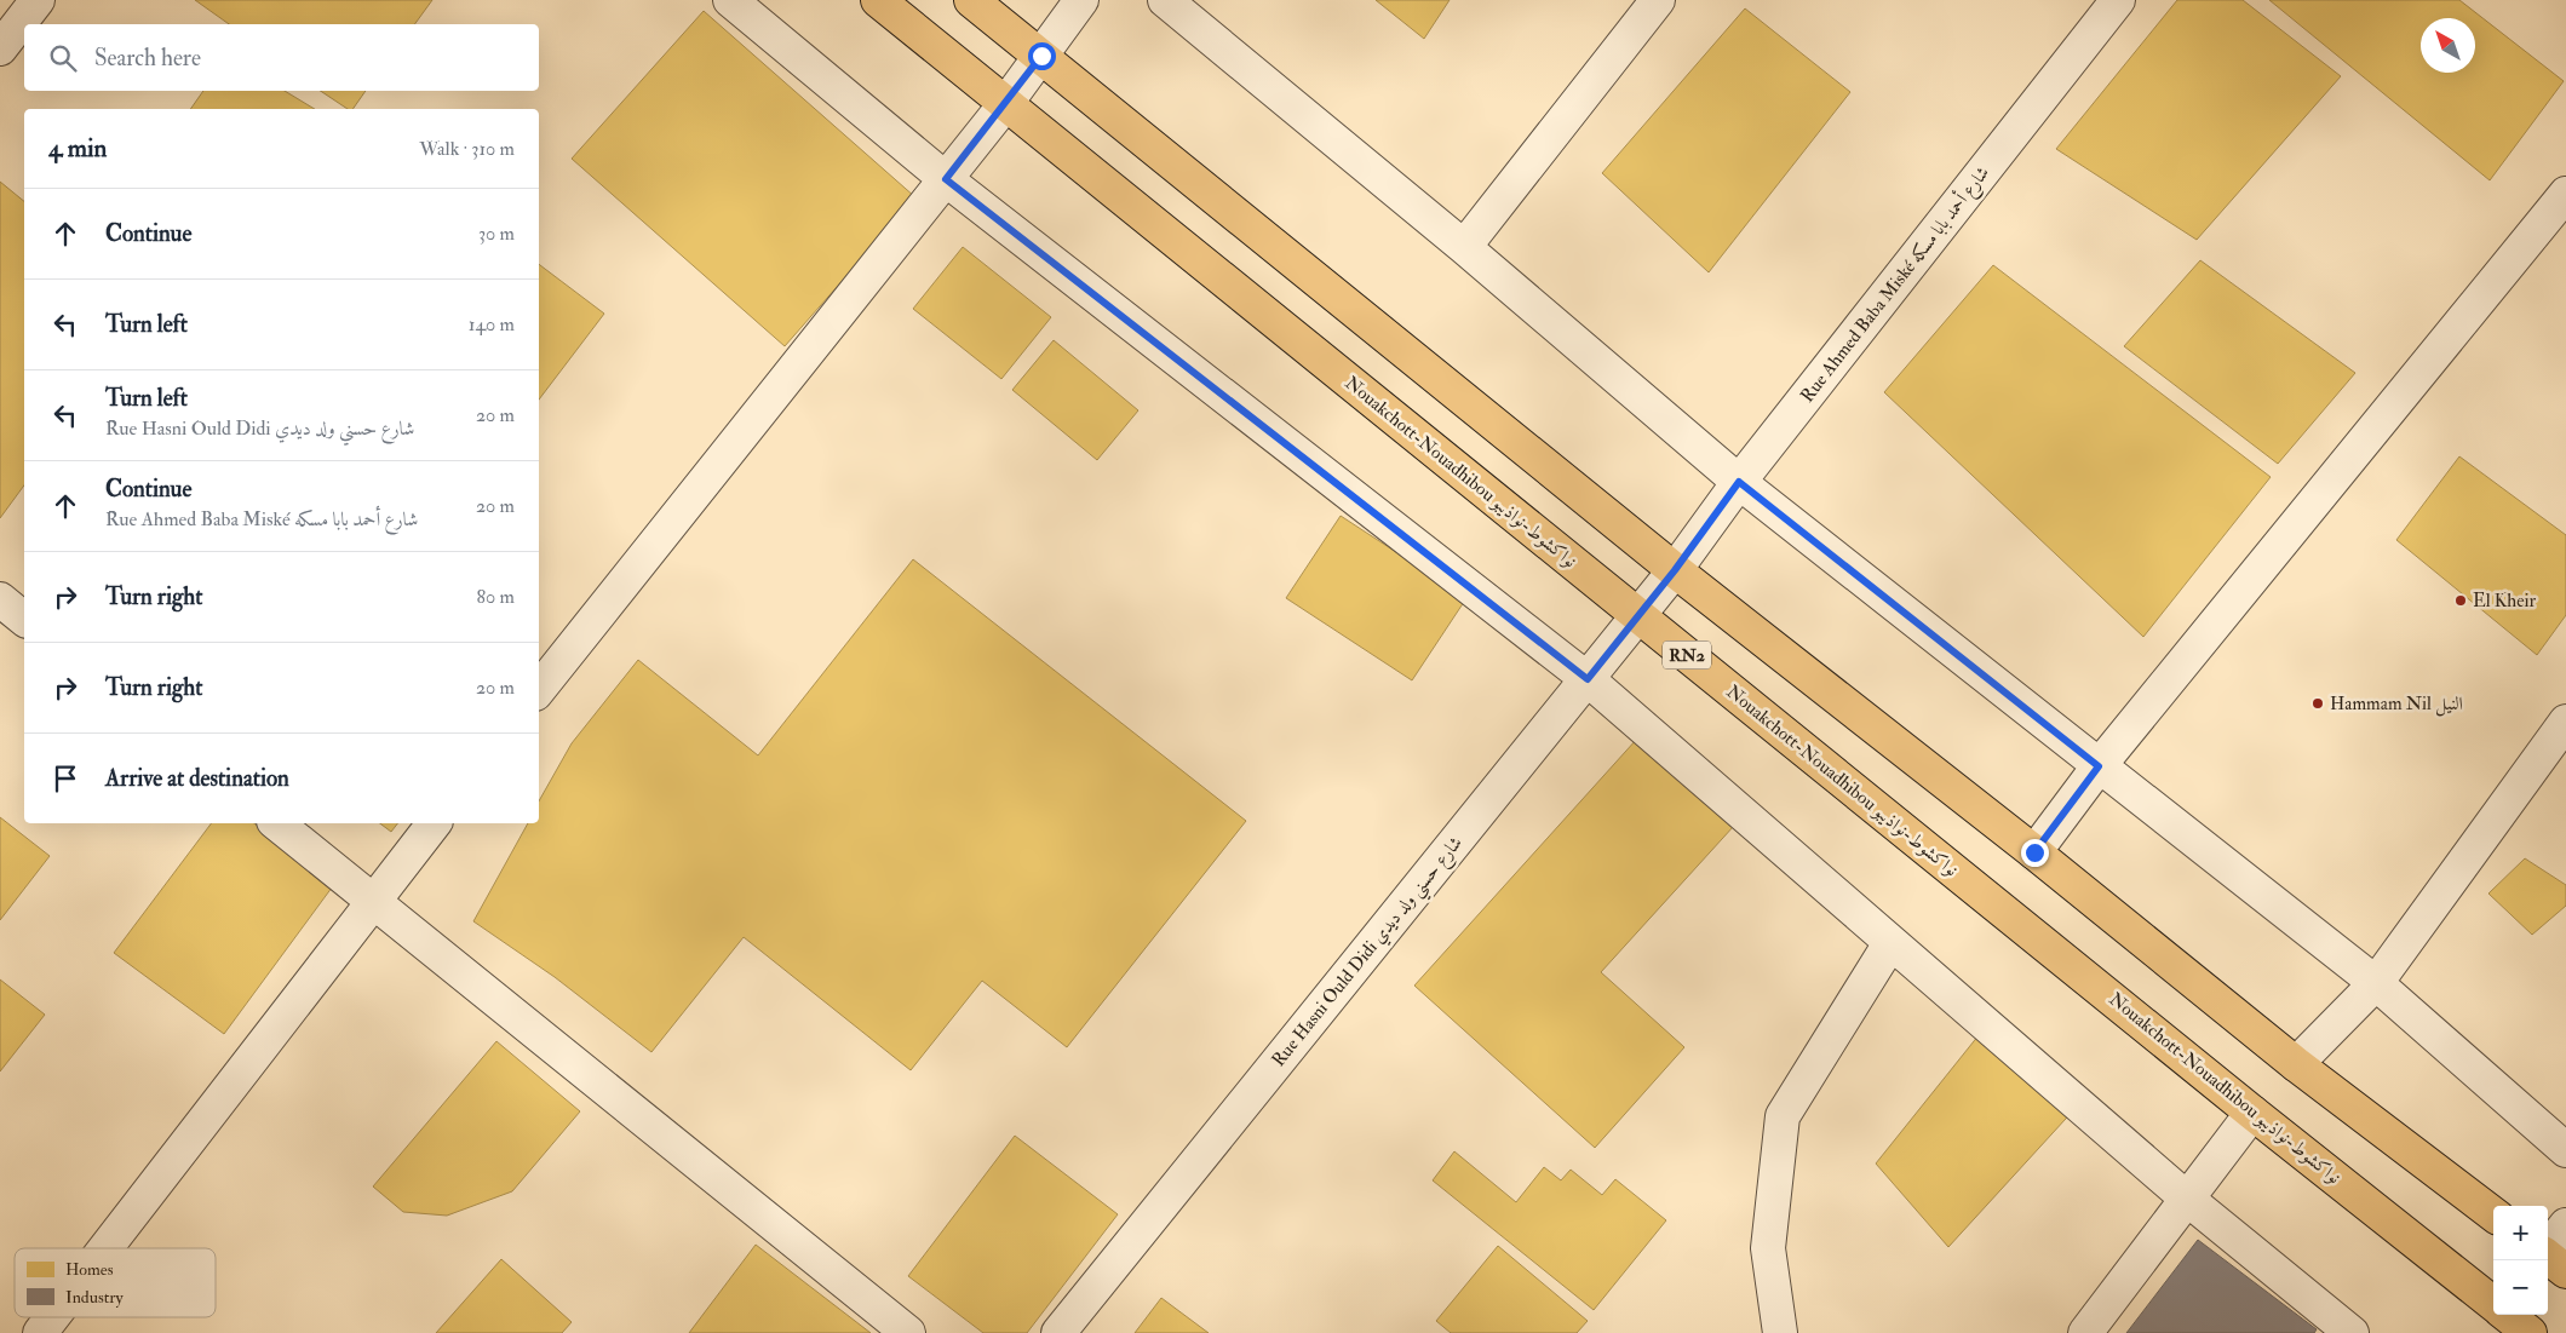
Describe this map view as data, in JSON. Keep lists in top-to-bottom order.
{
  "streets": {
    "highway": ["Nouakchott-Nouadhibou نواكشوط-نواذيبو", "RN2"],
    "street": ["Rue Ahmed Baba Miské شارع أحمد بابا مسكه", "Rue Hasni Ould Didi شارع حسني ولد ديدي"]
  },
  "crossings": [
    ["Rue Ahmed Baba Miské شارع أحمد بابا مسكه", "Rue Hasni Ould Didi شارع حسني ولد ديدي"],
    ["Nouakchott-Nouadhibou نواكشوط-نواذيبو", "Rue Hasni Ould Didi شارع حسني ولد ديدي"]
  ],
  "places": ["El Kheir", "Hammam Nil النيل"],
  "legend": ["Homes", "Industry"],
  "north": "top left",
  "page": {
    "search": "Search here",
    "heading": ["4 min", "Walk · 310 m"],
    "list": [
      ["Continue", "30 m"],
      ["Turn left", "140 m"],
      ["Turn left", "Rue Hasni Ould Didi شارع حسني ولد ديدي", "20 m"],
      ["Continue", "Rue Ahmed Baba Miské شارع أحمد بابا مسكه", "20 m"],
      ["Turn right", "80 m"],
      ["Turn right", "20 m"],
      "Arrive at destination"
    ],
    "map_buttons": ["+", "−"]
  }
}
